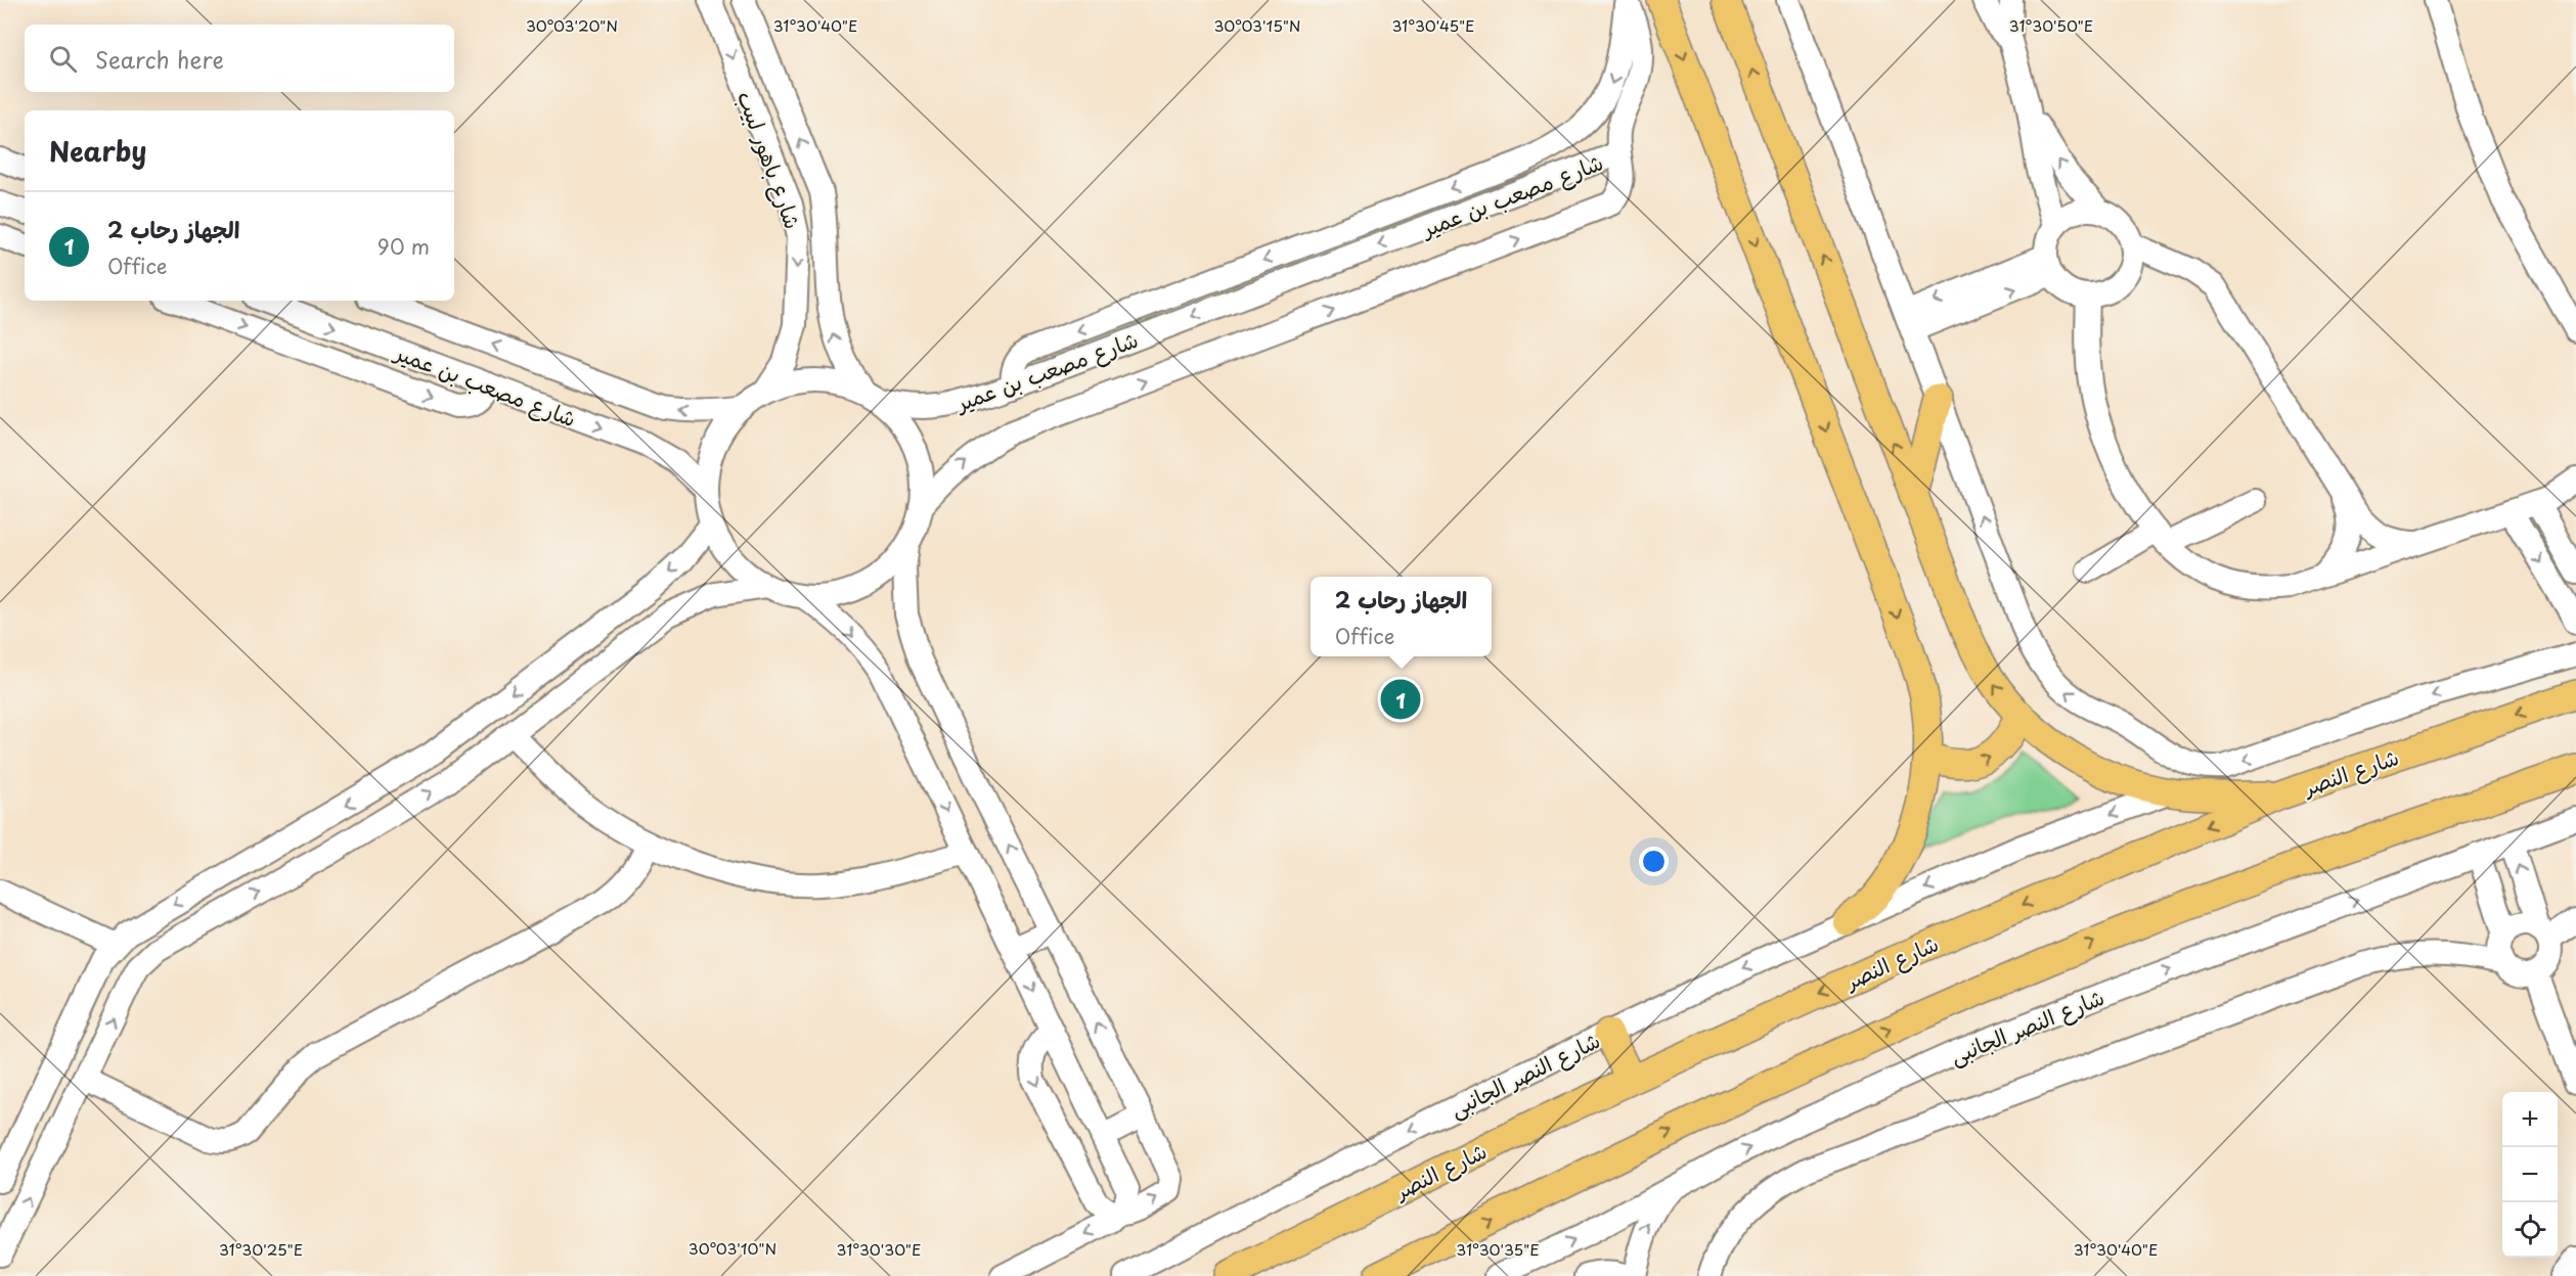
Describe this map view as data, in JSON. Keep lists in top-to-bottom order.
{
  "streets": {
    "main road": ["شارع النصر"],
    "street": ["شارع باهور لبيب", "شارع مصعب بن عمير", "شارع النصر الجانبى"]
  },
  "crossings": [
    ["شارع باهور لبيب", "شارع مصعب بن عمير"]
  ],
  "page": {
    "search": "Search here",
    "heading": "Nearby",
    "list": [
      {
        "mark": "1",
        "name": "الجهاز رحاب 2",
        "note": "Office",
        "value": "90 m"
      }
    ],
    "popup": ["الجهاز رحاب 2", "Office"],
    "pins": "1",
    "map_buttons": ["+", "−"]
  },
  "coordinates": [
    "31°30'40\"E",
    "31°30'45\"E",
    "31°30'50\"E",
    "30°03'20\"N",
    "30°03'15\"N",
    "30°03'10\"N",
    "31°30'25\"E",
    "31°30'30\"E",
    "31°30'35\"E"
  ]
}
